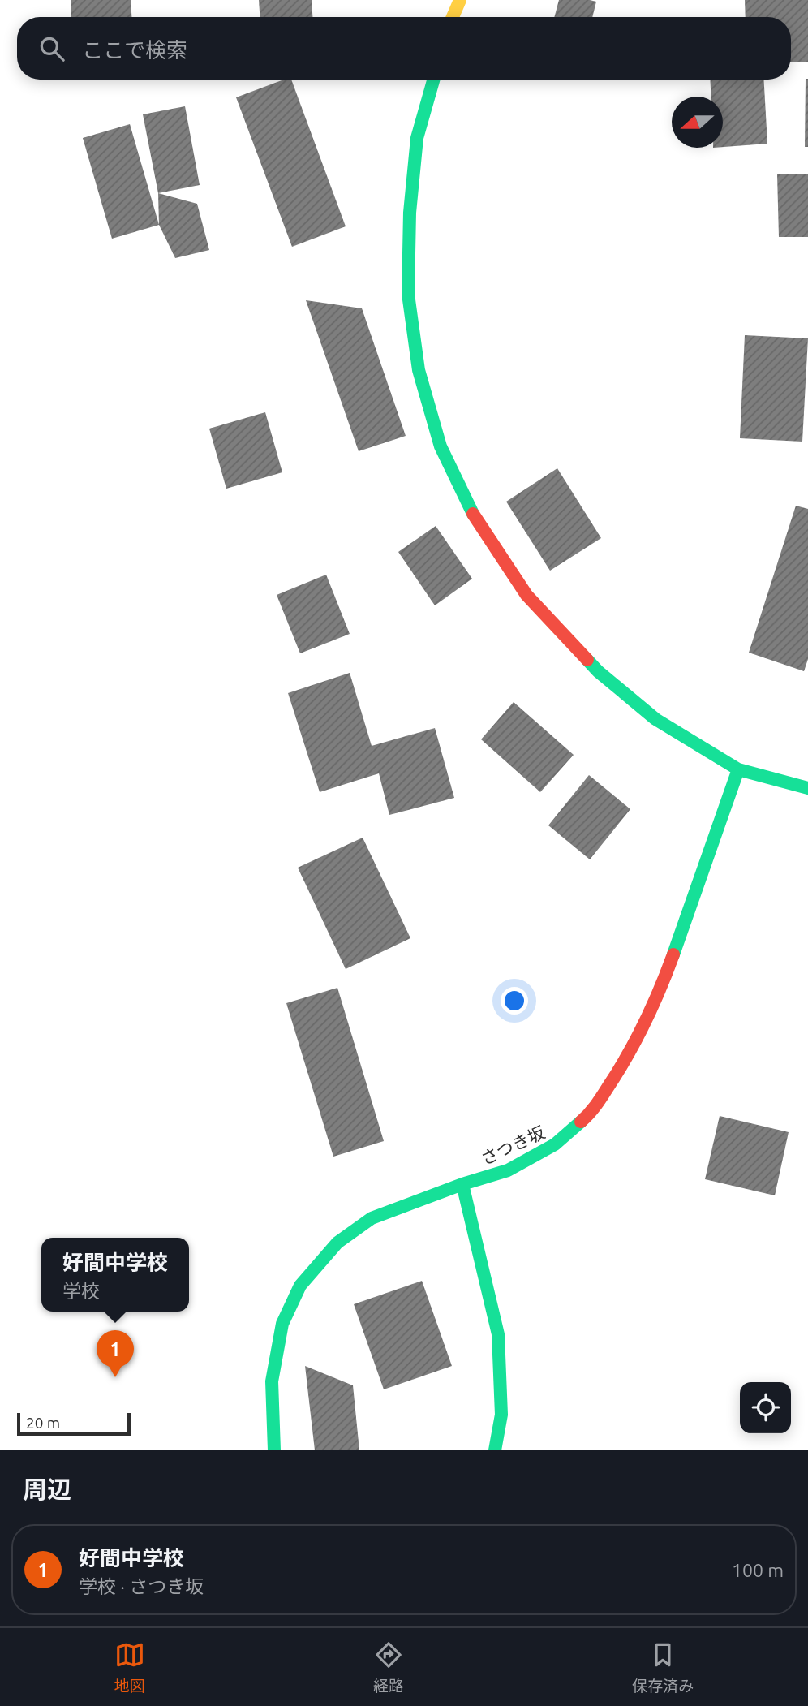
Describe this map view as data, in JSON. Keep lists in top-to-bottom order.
{
  "streets": {
    "street": ["さつき坂"]
  },
  "scale_bar": "20 m",
  "north": "left",
  "page": {
    "search": "ここで検索",
    "popup": ["好間中学校", "学校"],
    "pins": "1",
    "scale": "20 m",
    "heading": "周辺",
    "list": [
      {
        "mark": "1",
        "name": "好間中学校",
        "note": "学校 · さつき坂",
        "value": "100 m"
      }
    ],
    "nav": ["地図", "経路", "保存済み"]
  }
}
